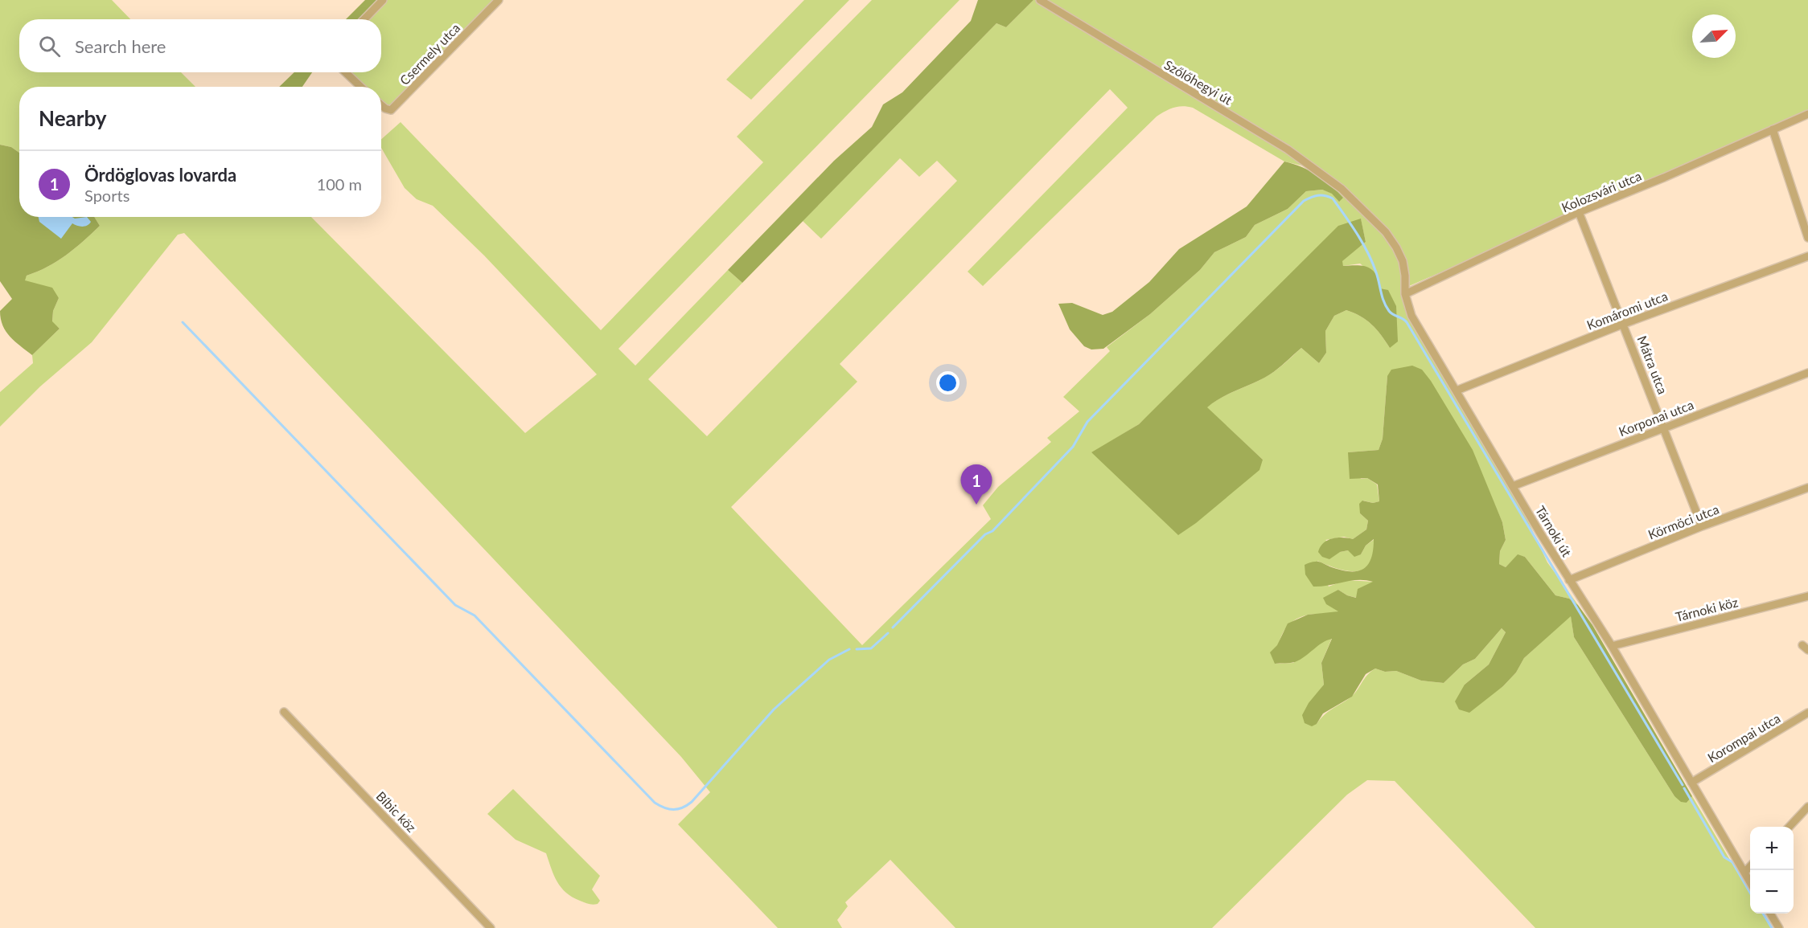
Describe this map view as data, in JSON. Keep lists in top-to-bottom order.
{
  "streets": {
    "street": [
      "Csermely utca",
      "Szőlőhegyi út",
      "Kolozsvári utca",
      "Komáromi utca",
      "Mátra utca",
      "Korponai utca",
      "Körmöci utca",
      "Tárnoki út",
      "Tárnoki köz",
      "Korompai utca",
      "Bíbic köz"
    ]
  },
  "crossings": [
    ["Szőlőhegyi út", "Tárnoki út"],
    ["Kolozsvári utca", "Mátra utca"],
    ["Kolozsvári utca", "Tárnoki út"],
    ["Komáromi utca", "Mátra utca"],
    ["Komáromi utca", "Tárnoki út"],
    ["Mátra utca", "Korponai utca"],
    ["Mátra utca", "Körmöci utca"],
    ["Korponai utca", "Tárnoki út"],
    ["Körmöci utca", "Tárnoki út"],
    ["Tárnoki út", "Tárnoki köz"],
    ["Tárnoki út", "Korompai utca"]
  ],
  "north": "top right",
  "page": {
    "search": "Search here",
    "heading": "Nearby",
    "list": [
      {
        "mark": "1",
        "name": "Ördöglovas lovarda",
        "note": "Sports",
        "value": "100 m"
      }
    ],
    "pins": "1",
    "map_buttons": ["+", "−"]
  }
}
